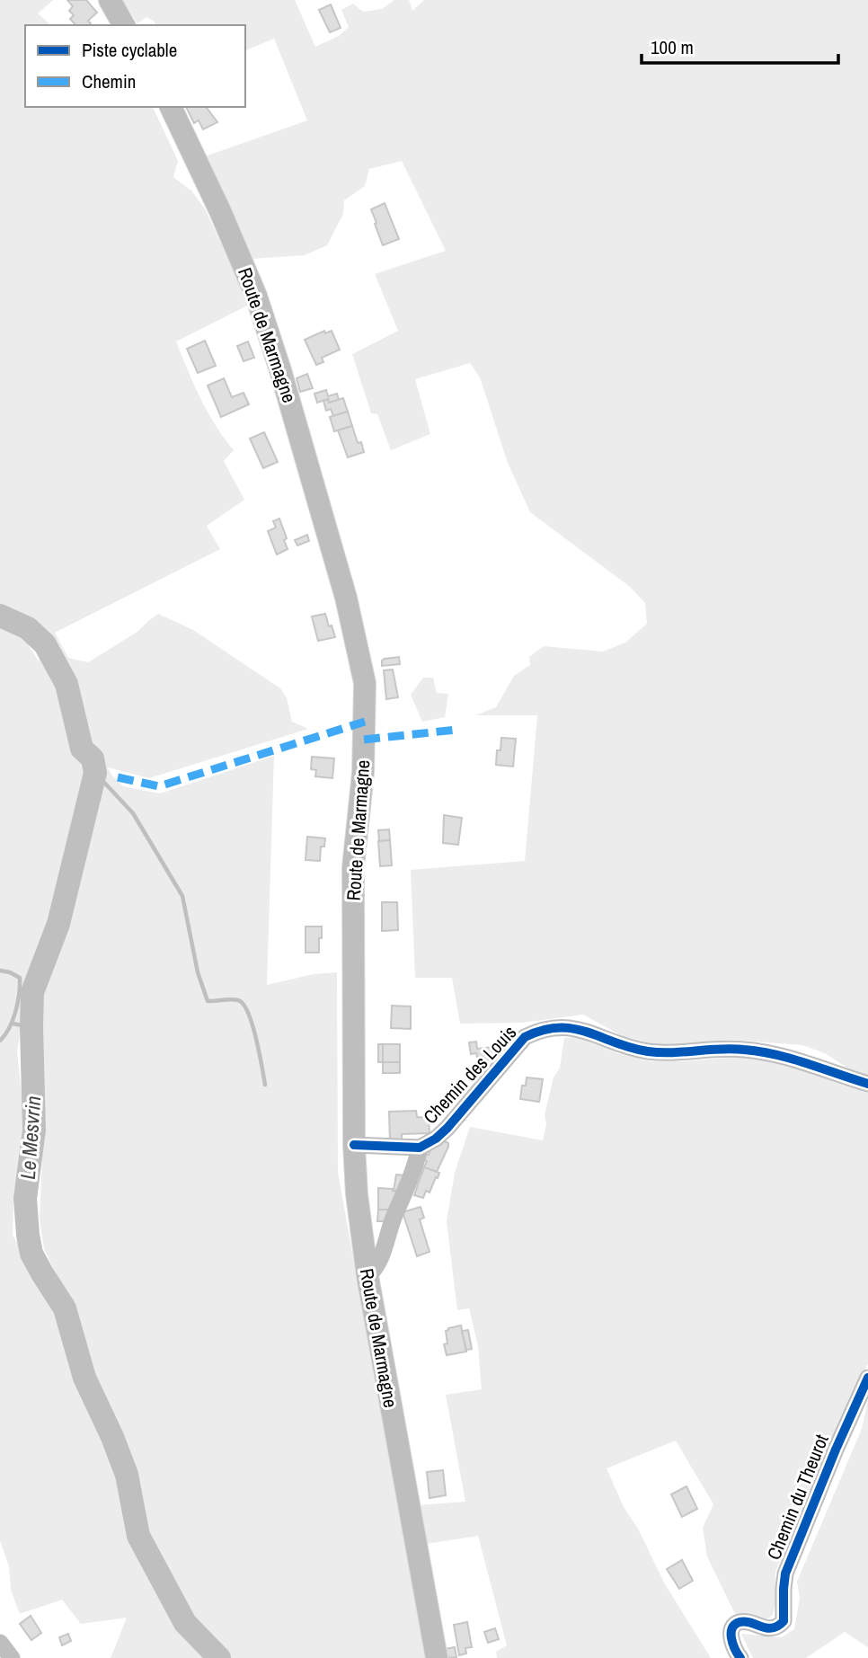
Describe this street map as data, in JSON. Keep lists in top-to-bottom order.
{
  "streets": {
    "main road": ["Route de Marmagne"],
    "street": ["Chemin des Louis", "Chemin du Theurot"]
  },
  "crossings": [
    ["Route de Marmagne", "Chemin des Louis"]
  ],
  "water": ["Le Mesvrin"],
  "legend": ["Piste cyclable", "Chemin"],
  "scale_bar": "100 m"
}
